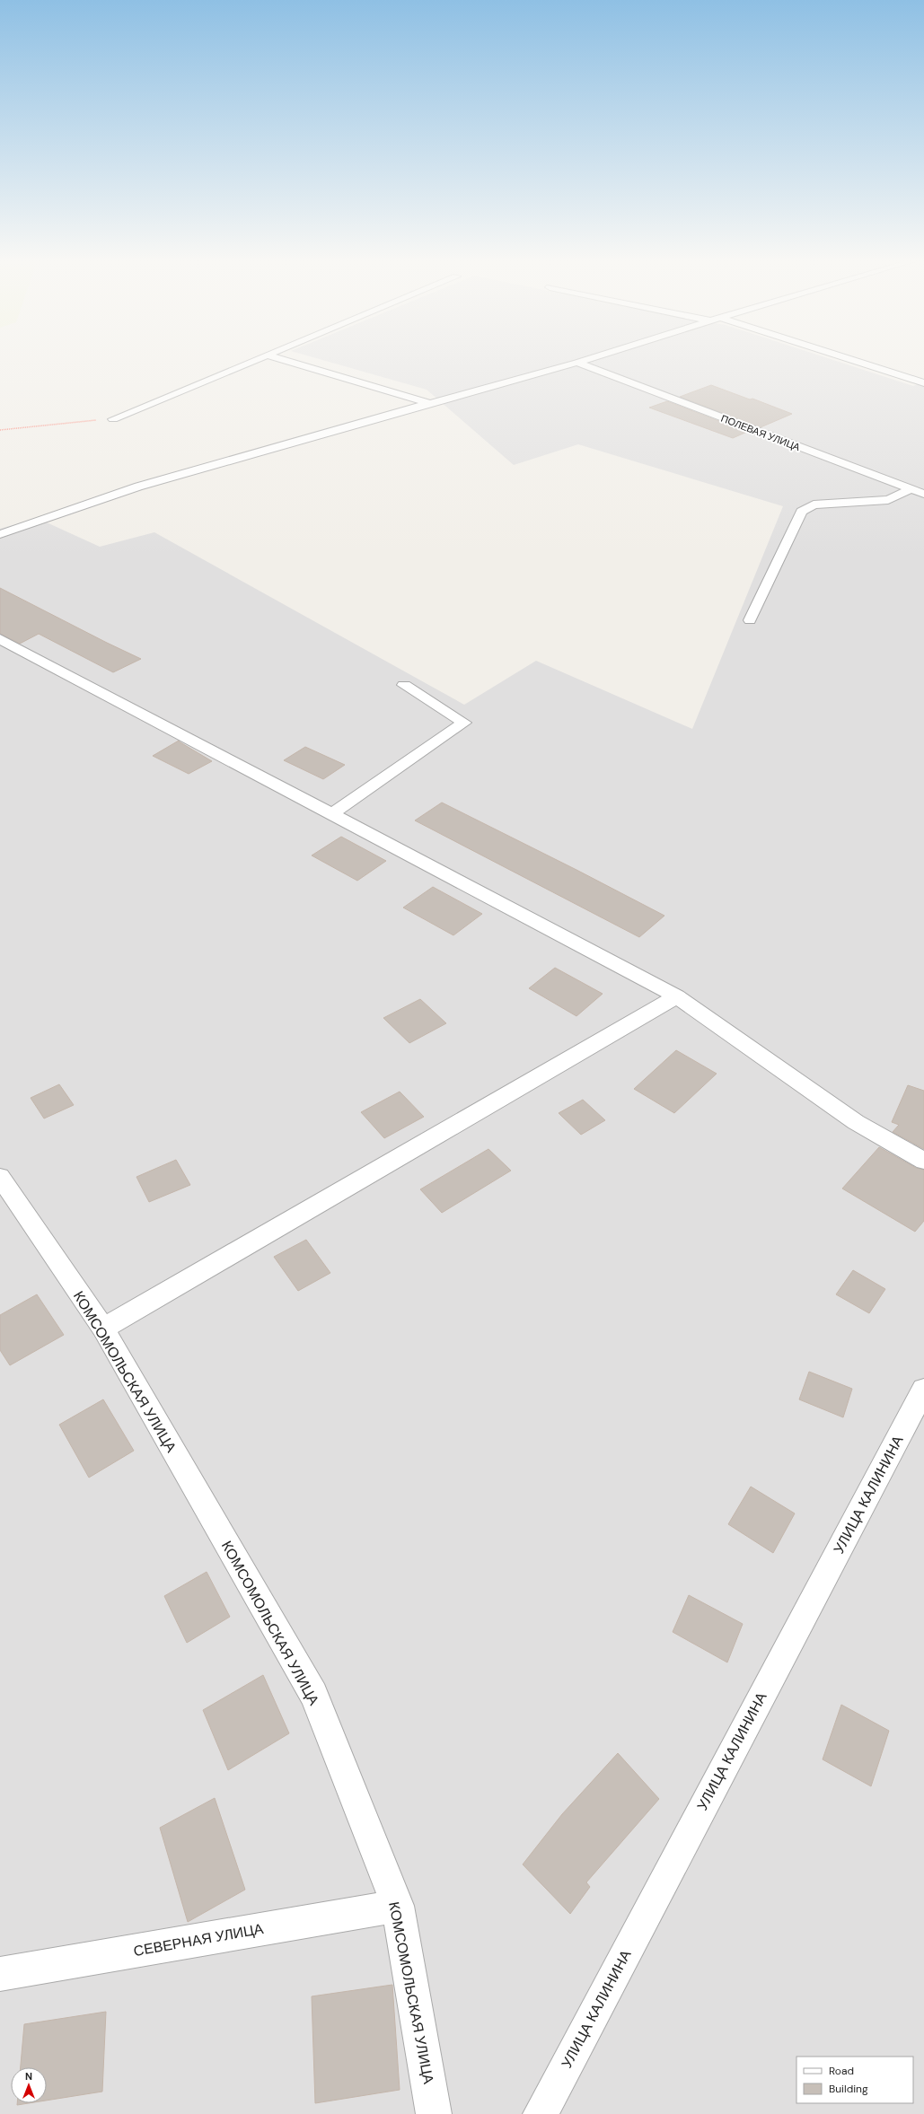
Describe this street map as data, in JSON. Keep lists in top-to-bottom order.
{
  "streets": {
    "street": [
      "ПОЛЕВАЯ УЛИЦА",
      "КОМСОМОЛЬСКАЯ УЛИЦА",
      "УЛИЦА КАЛИНИНА",
      "СЕВЕРНАЯ УЛИЦА"
    ]
  },
  "crossings": [
    ["КОМСОМОЛЬСКАЯ УЛИЦА", "СЕВЕРНАЯ УЛИЦА"]
  ],
  "legend": ["Road", "Building"],
  "north": "top"
}
